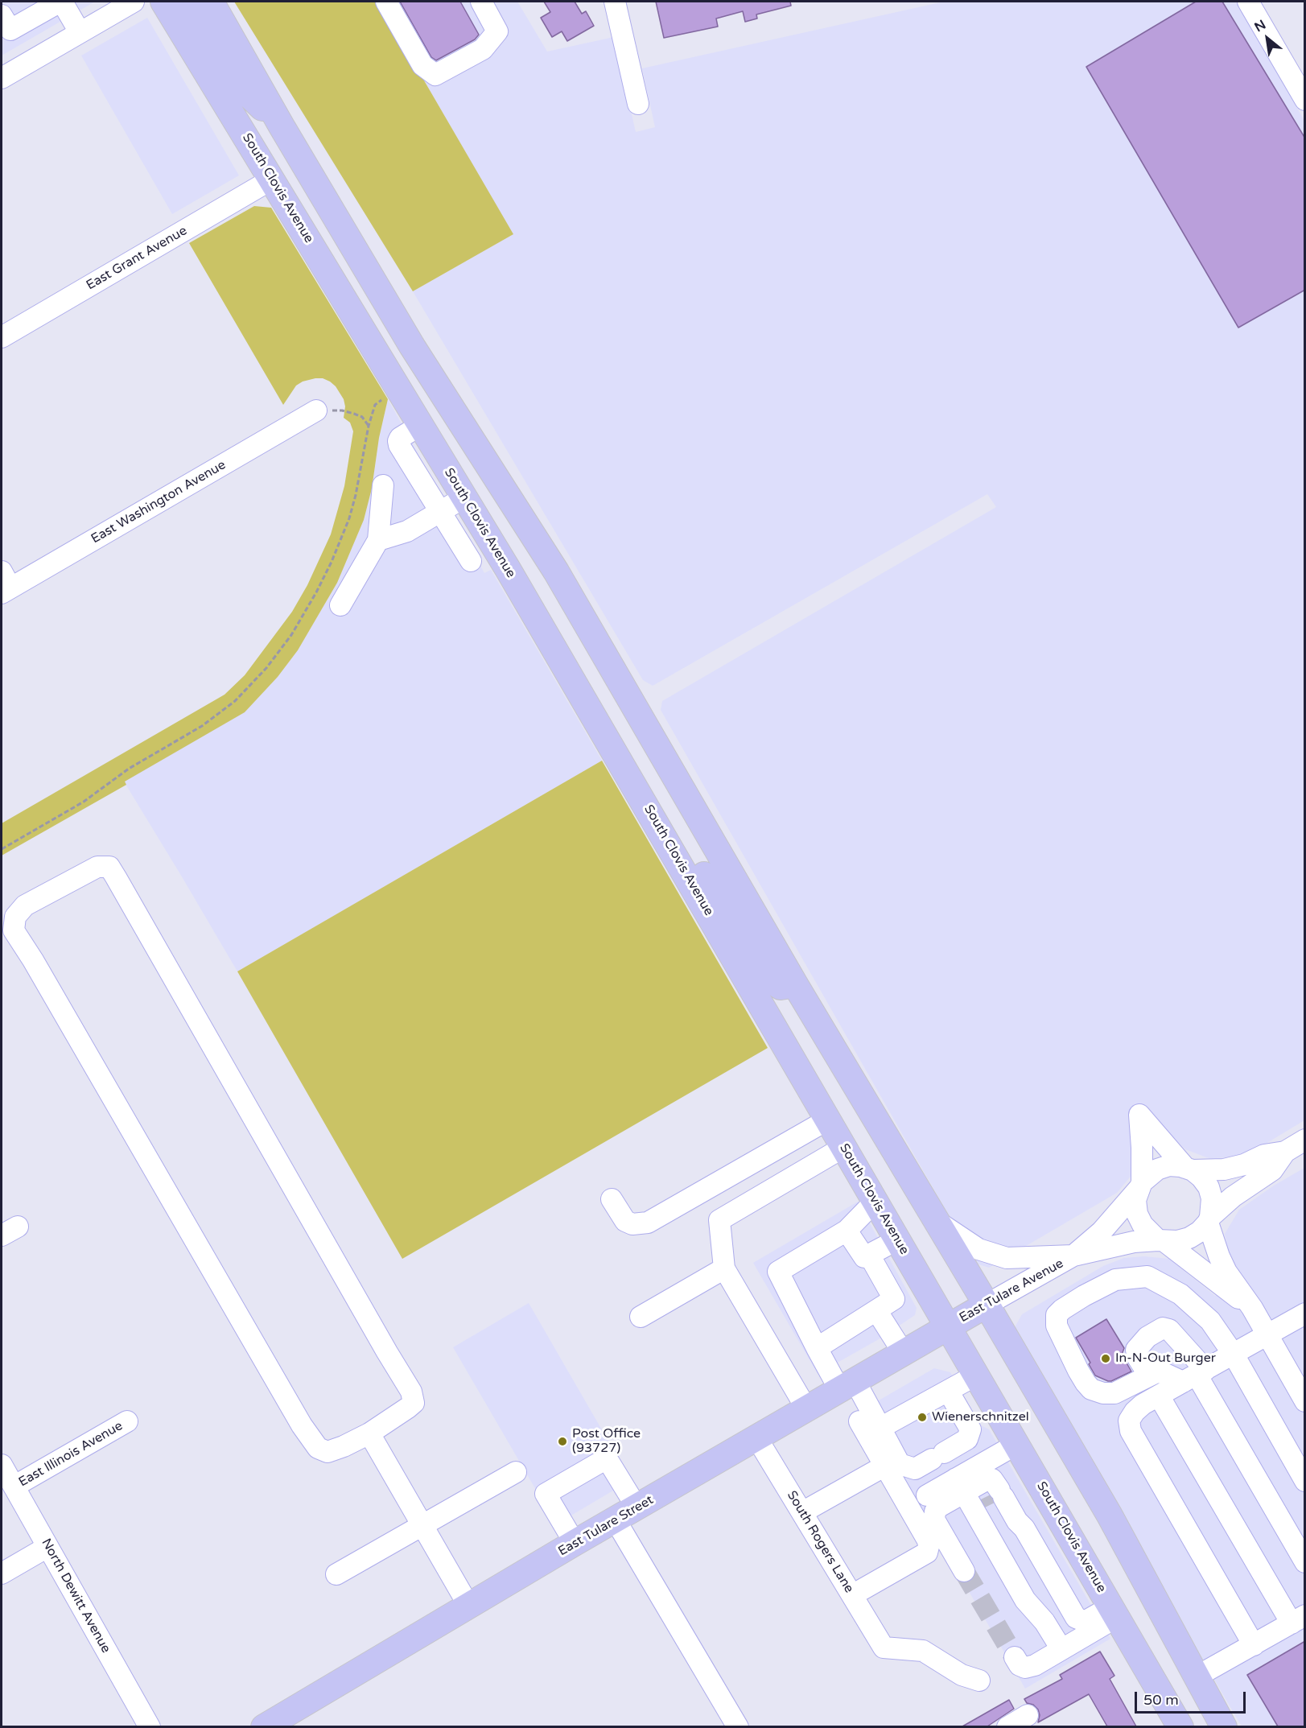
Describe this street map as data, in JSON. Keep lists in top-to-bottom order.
{
  "streets": {
    "main road": ["South Clovis Avenue", "East Tulare Avenue", "East Tulare Street"],
    "street": [
      "East Grant Avenue",
      "East Washington Avenue",
      "East Illinois Avenue",
      "South Rogers Lane",
      "North Dewitt Avenue"
    ]
  },
  "crossings": [
    ["South Clovis Avenue", "East Grant Avenue"],
    ["South Clovis Avenue", "East Tulare Avenue"],
    ["South Clovis Avenue", "East Tulare Street"],
    ["East Tulare Avenue", "East Tulare Street"],
    ["East Illinois Avenue", "North Dewitt Avenue"],
    ["East Tulare Street", "South Rogers Lane"]
  ],
  "places": ["In-N-Out Burger", "Wienerschnitzel", "Post Office (93727)"],
  "scale_bar": "50 m",
  "north": "top left"
}
